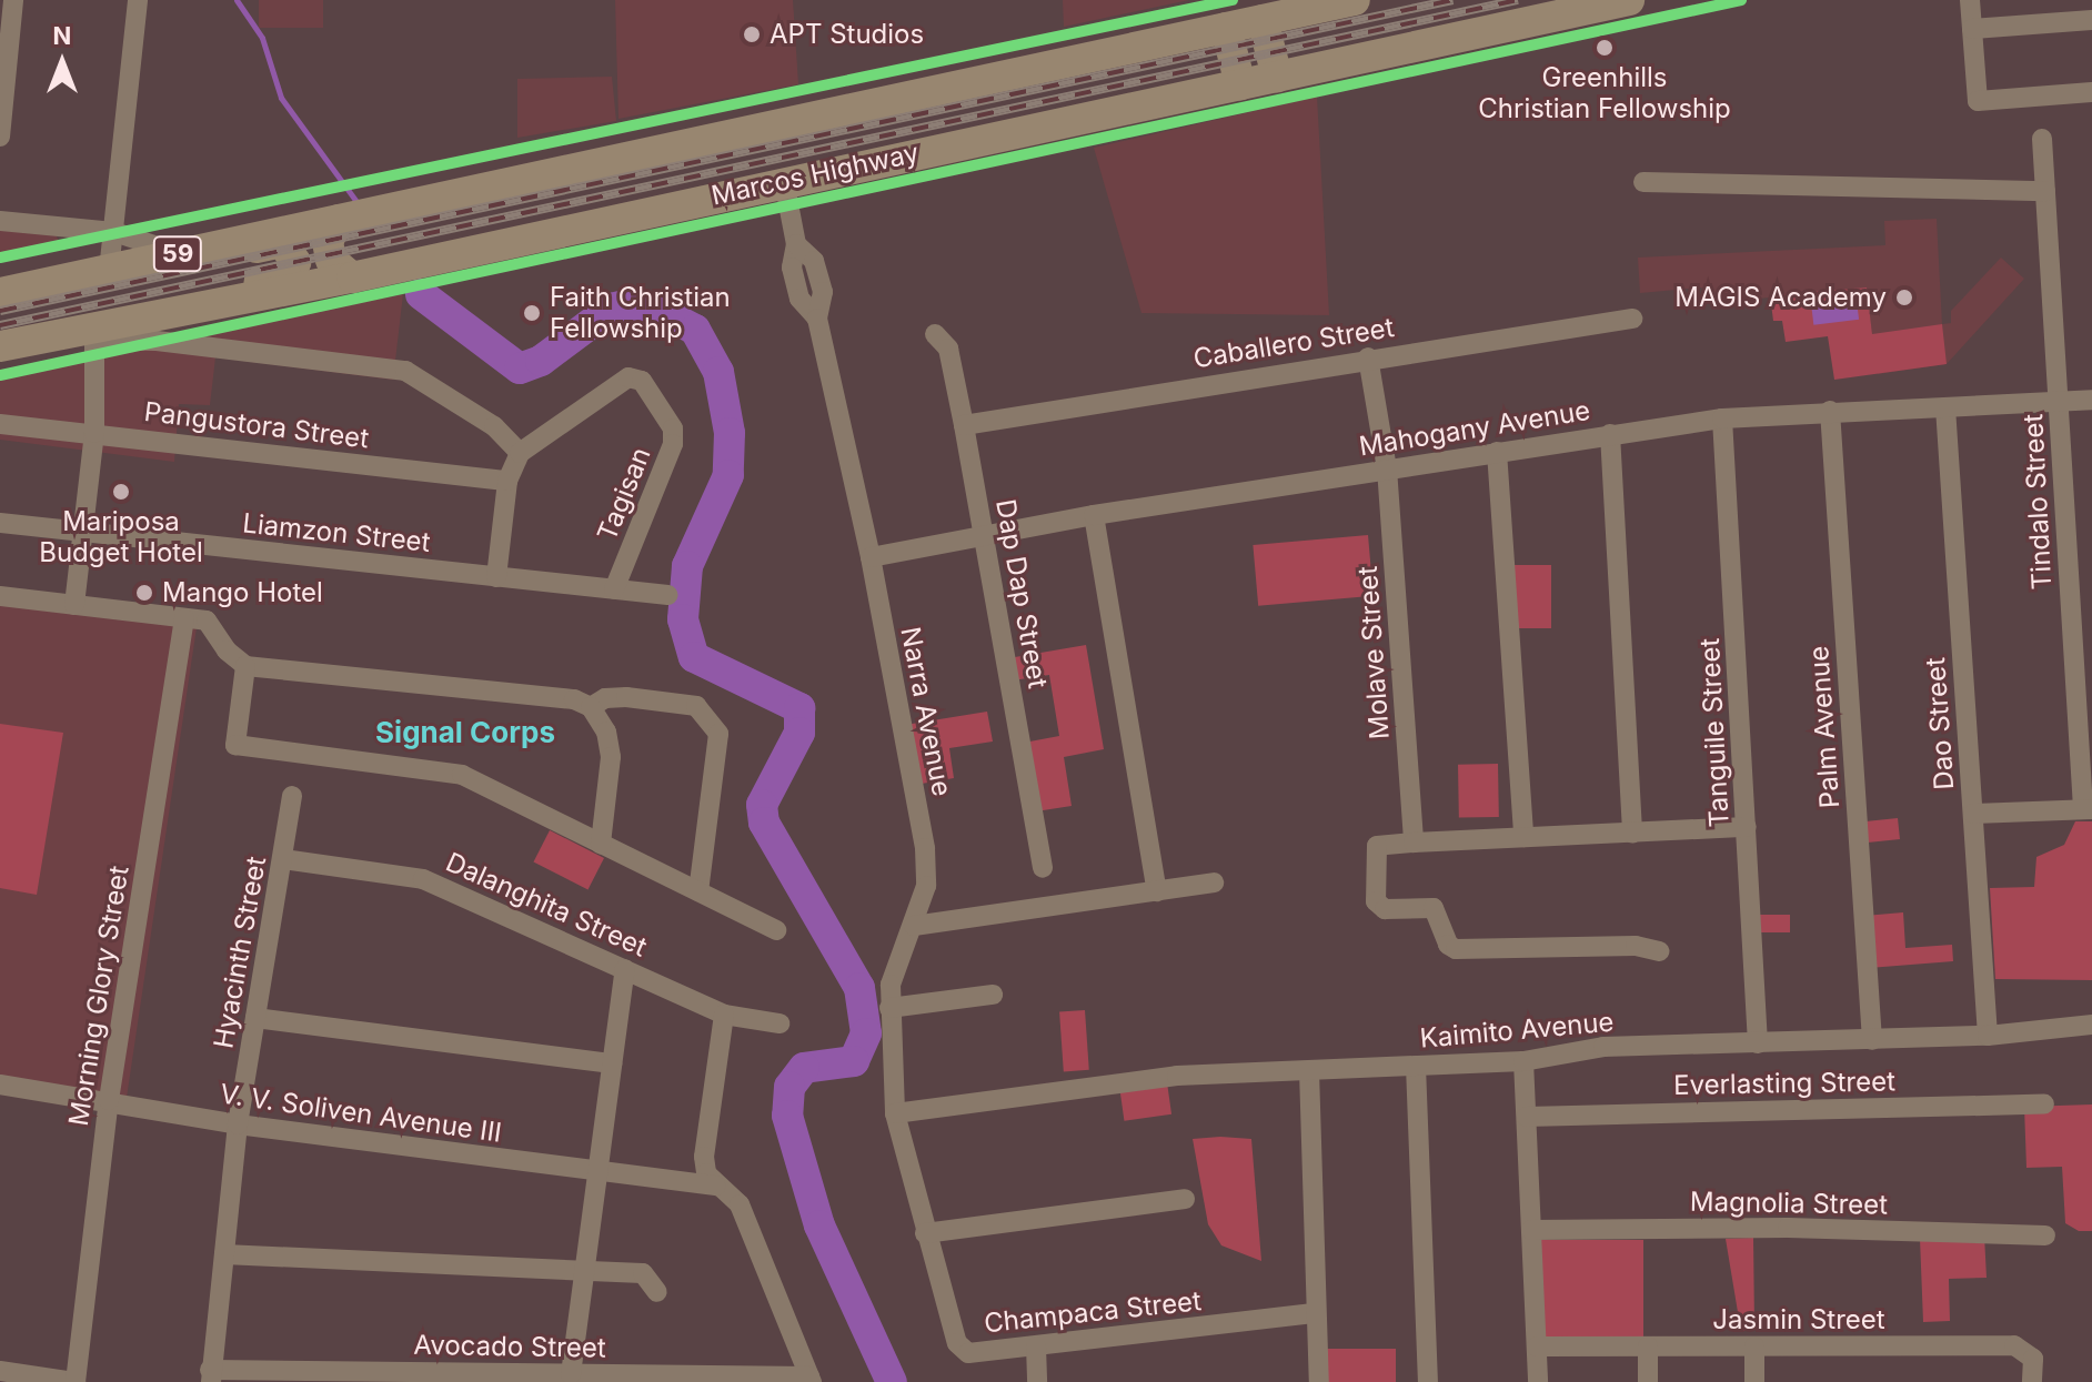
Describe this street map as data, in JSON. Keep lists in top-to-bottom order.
{
  "streets": {
    "main road": ["Marcos Highway", "59"],
    "street": [
      "Caballero Street",
      "Pangustora Street",
      "Mahogany Avenue",
      "Tagisan",
      "Tindalo Street",
      "Liamzon Street",
      "Dap Dap Street",
      "Molave Street",
      "Narra Avenue",
      "Dao Street",
      "Palm Avenue",
      "Tanguile Street",
      "Dalanghita Street",
      "Hyacinth Street",
      "Morning Glory Street",
      "Kaimito Avenue",
      "Everlasting Street",
      "V. V. Soliven Avenue III",
      "Magnolia Street",
      "Champaca Street",
      "Jasmin Street",
      "Avocado Street"
    ]
  },
  "crossings": [
    ["Marcos Highway", "Narra Avenue"],
    ["Caballero Street", "Dap Dap Street"],
    ["Caballero Street", "Molave Street"],
    ["Mahogany Avenue", "Tindalo Street"],
    ["Mahogany Avenue", "Dap Dap Street"],
    ["Mahogany Avenue", "Molave Street"],
    ["Mahogany Avenue", "Narra Avenue"],
    ["Mahogany Avenue", "Dao Street"],
    ["Mahogany Avenue", "Palm Avenue"],
    ["Mahogany Avenue", "Tanguile Street"],
    ["Tagisan", "Liamzon Street"],
    ["Narra Avenue", "Kaimito Avenue"],
    ["Narra Avenue", "Champaca Street"],
    ["Dao Street", "Kaimito Avenue"],
    ["Palm Avenue", "Kaimito Avenue"],
    ["Tanguile Street", "Kaimito Avenue"],
    ["Dalanghita Street", "Hyacinth Street"],
    ["Hyacinth Street", "V. V. Soliven Avenue III"],
    ["Hyacinth Street", "Avocado Street"],
    ["Morning Glory Street", "V. V. Soliven Avenue III"],
    ["Kaimito Avenue", "Champaca Street"]
  ],
  "districts": ["Signal Corps"],
  "places": [
    "APT Studios",
    "Greenhills Christian Fellowship",
    "MAGIS Academy",
    "Faith Christian Fellowship",
    "Mariposa Budget Hotel",
    "Mango Hotel"
  ],
  "north": "top"
}
